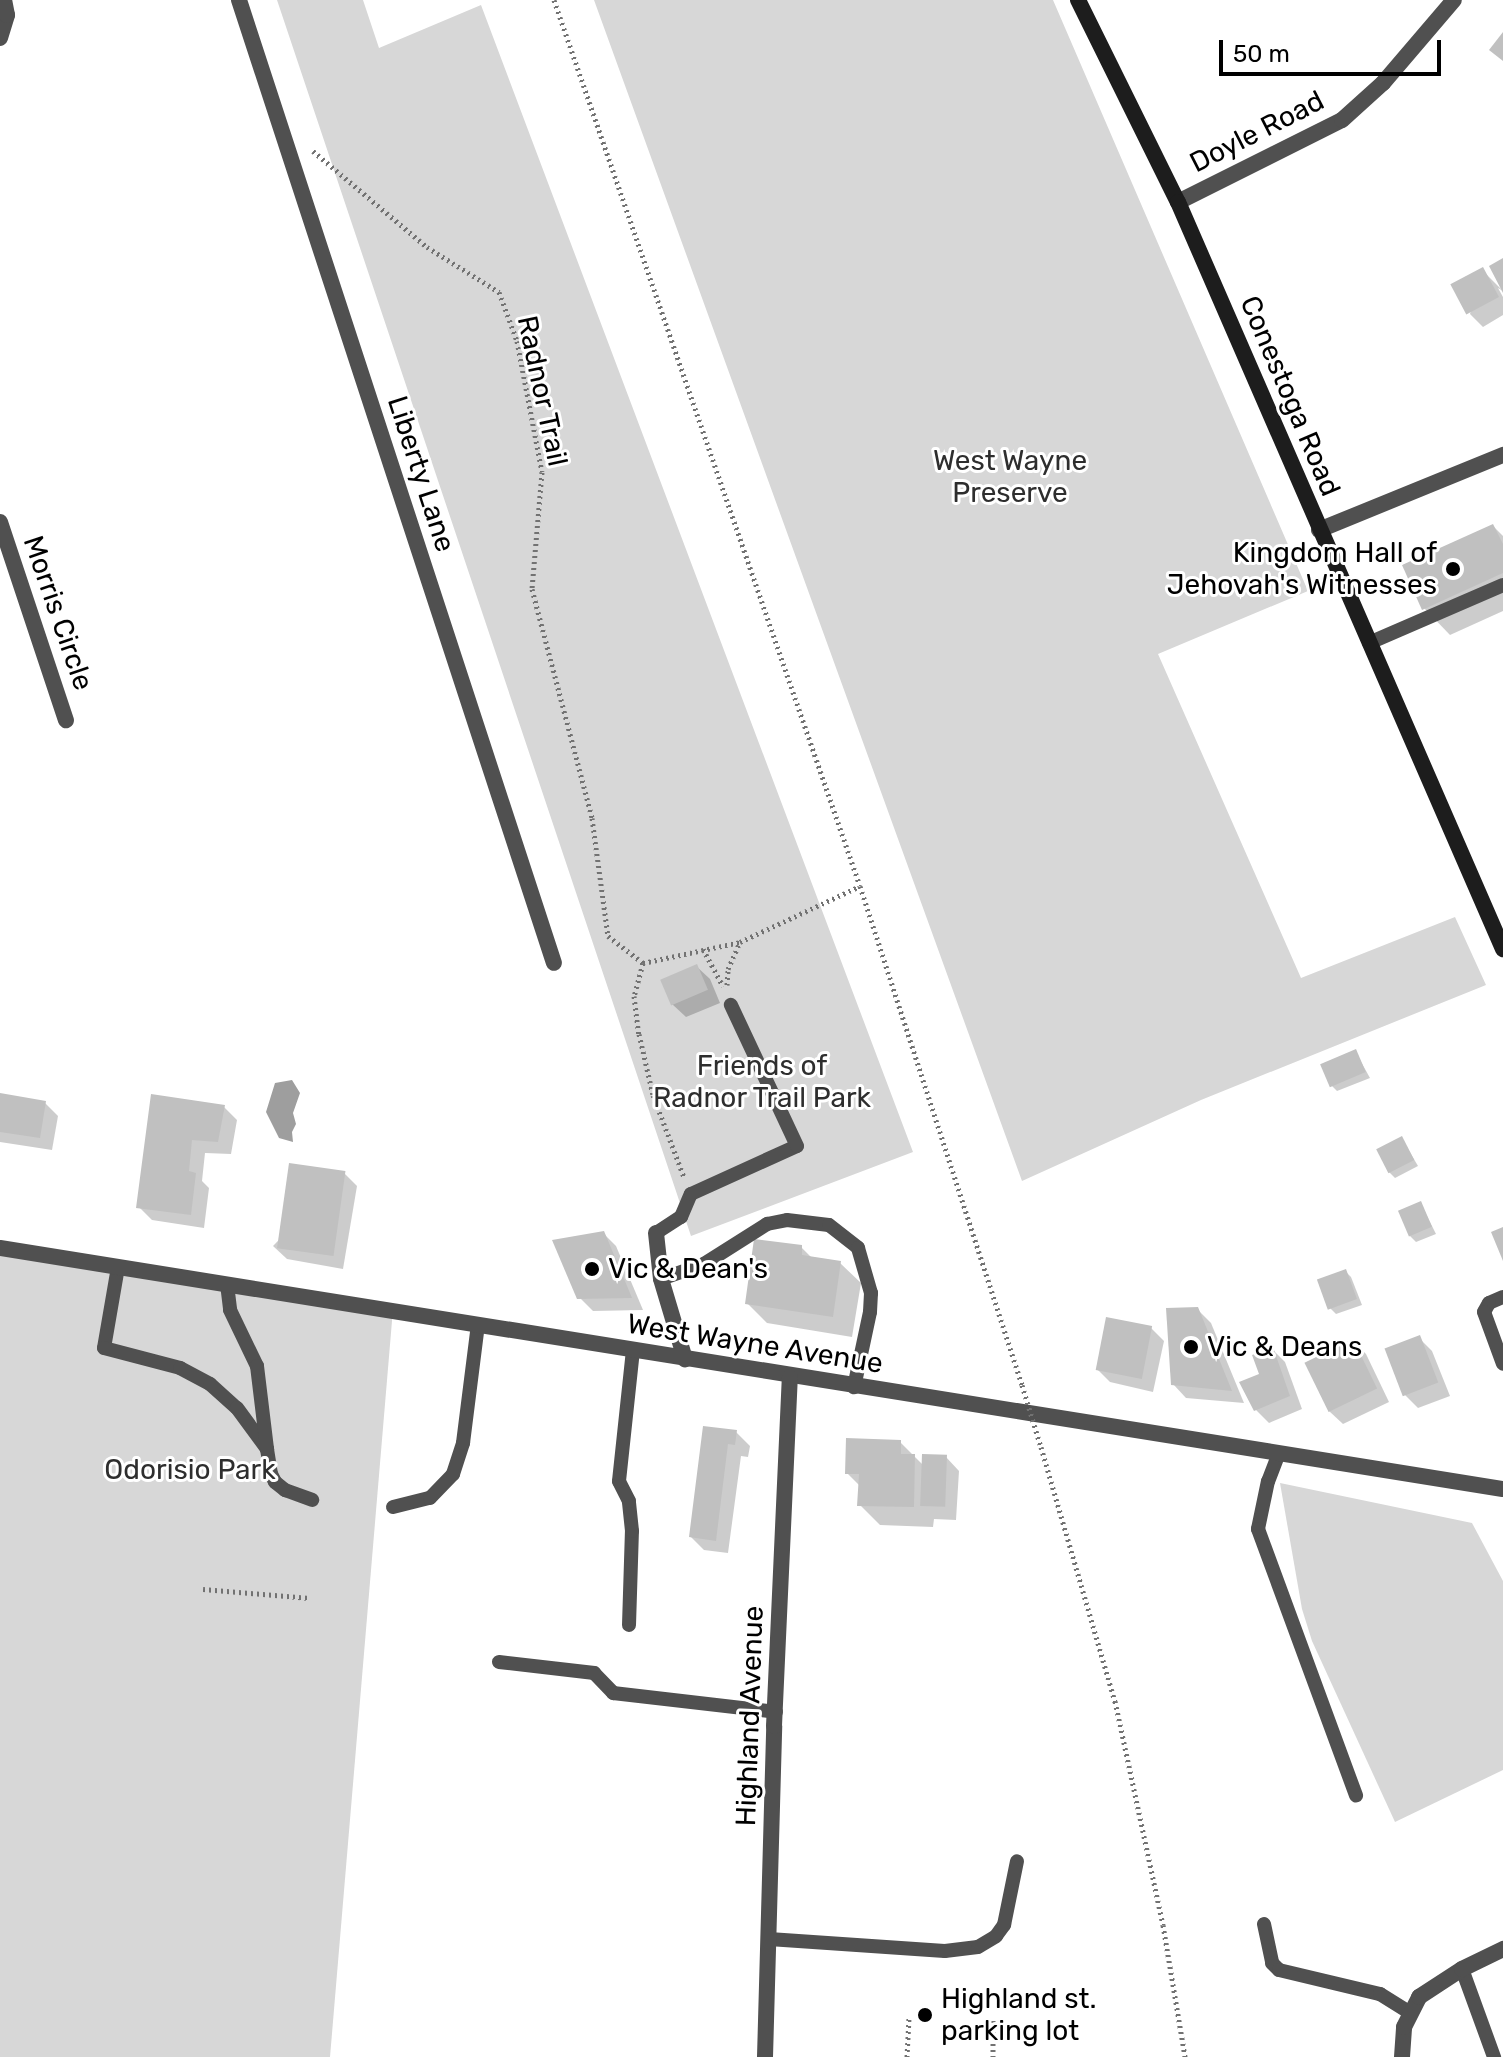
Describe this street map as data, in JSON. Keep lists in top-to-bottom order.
{
  "streets": {
    "main road": ["Conestoga Road"],
    "street": [
      "Doyle Road",
      "Liberty Lane",
      "Morris Circle",
      "West Wayne Avenue",
      "Highland Avenue"
    ],
    "path": ["Radnor Trail"]
  },
  "crossings": [
    ["Doyle Road", "Conestoga Road"],
    ["West Wayne Avenue", "Highland Avenue"]
  ],
  "parks": ["West Wayne Preserve", "Friends of Radnor Trail Park", "Odorisio Park"],
  "places": [
    "Kingdom Hall of Jehovah's Witnesses",
    "Vic & Dean's",
    "Vic & Deans",
    "Highland st. parking lot"
  ],
  "scale_bar": "50 m"
}
